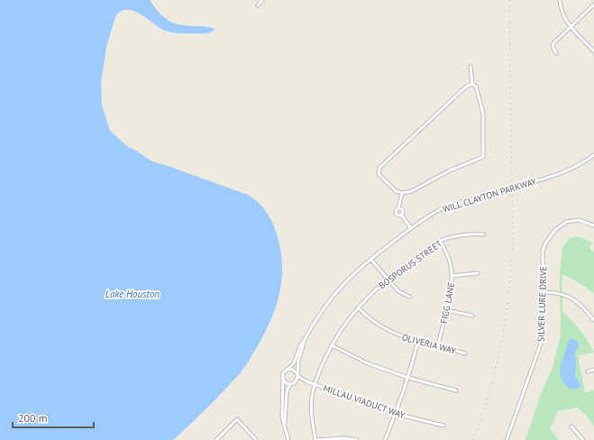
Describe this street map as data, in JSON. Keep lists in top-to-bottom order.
{
  "streets": {
    "street": [
      "WILL CLAYTON PARKWAY",
      "BOSPORUS STREET",
      "FIGG LANE",
      "SILVER LURE DRIVE",
      "OLIVERIA WAY",
      "MILLAU VIADUCT WAY"
    ]
  },
  "crossings": [
    ["WILL CLAYTON PARKWAY", "MILLAU VIADUCT WAY"],
    ["BOSPORUS STREET", "FIGG LANE"],
    ["BOSPORUS STREET", "OLIVERIA WAY"],
    ["BOSPORUS STREET", "MILLAU VIADUCT WAY"],
    ["FIGG LANE", "OLIVERIA WAY"]
  ],
  "water": ["Lake Houston"],
  "scale_bar": "200 m"
}
